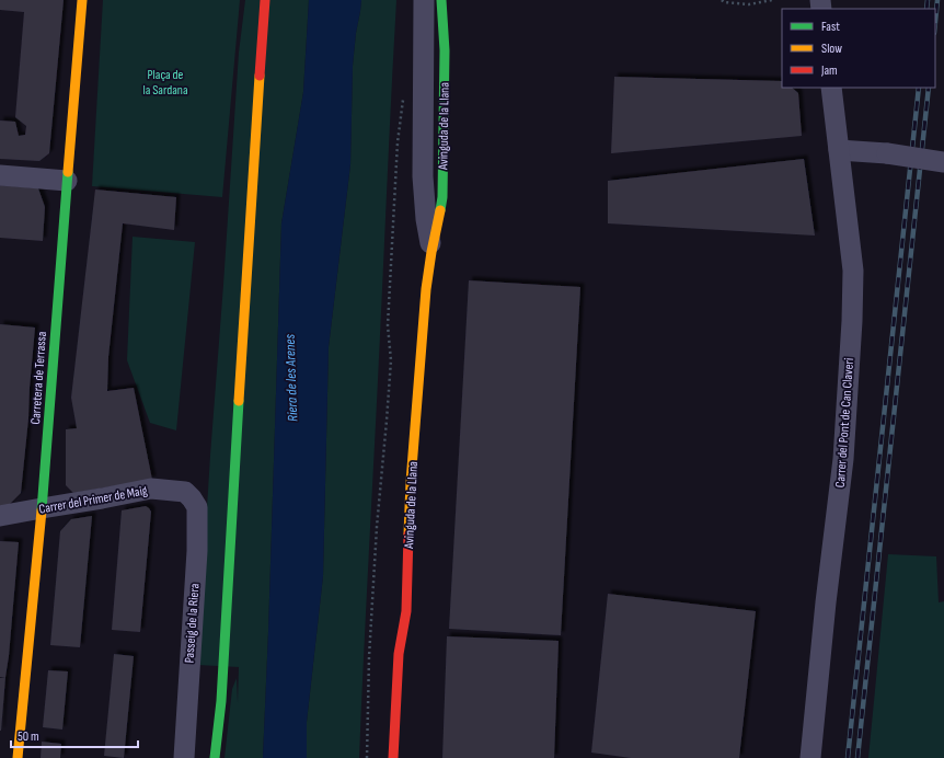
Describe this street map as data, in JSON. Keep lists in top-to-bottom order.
{
  "streets": {
    "street": [
      "Avinguda de la Llana",
      "Carretera de Terrassa",
      "Carrer del Pont de Can Claveri",
      "Carrer del Primer de Maig",
      "Passeig de la Riera"
    ]
  },
  "crossings": [
    ["Carretera de Terrassa", "Carrer del Primer de Maig"],
    ["Carrer del Primer de Maig", "Passeig de la Riera"]
  ],
  "water": ["Riera de les Arenes"],
  "parks": ["Plaça de la Sardana"],
  "legend": ["Fast", "Slow", "Jam"],
  "scale_bar": "50 m"
}
